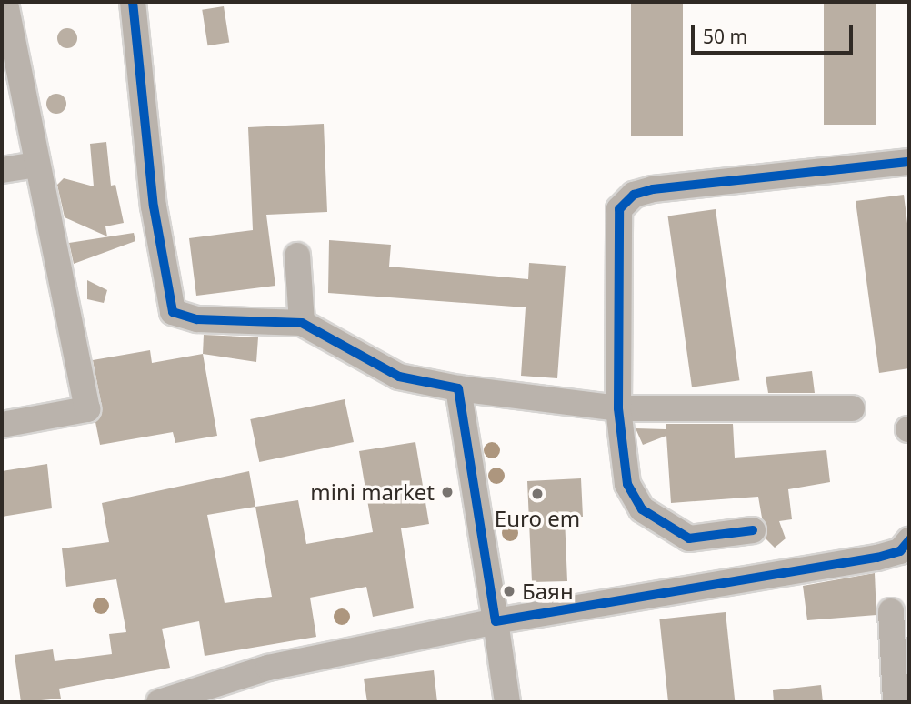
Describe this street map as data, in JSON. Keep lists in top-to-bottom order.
{
  "places": ["mini market", "Euro em", "Баян"],
  "scale_bar": "50 m"
}
